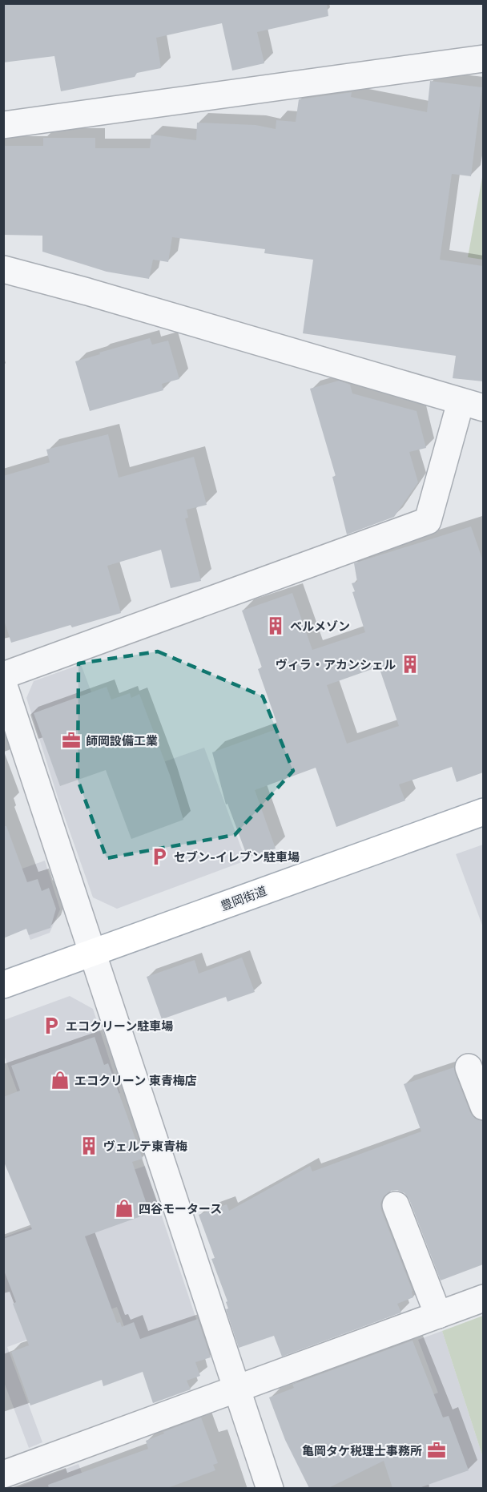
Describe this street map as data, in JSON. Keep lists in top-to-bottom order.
{
  "streets": {
    "main road": ["豊岡街道"]
  },
  "places": {
    "building": ["ベルメゾン", "ヴィラ・アカンシェル", "ヴェルテ東青梅"],
    "office": ["師岡設備工業", "亀岡タケ税理士事務所"],
    "parking": ["セブン-イレブン駐車場", "エコクリーン駐車場"],
    "shop": ["エコクリーン 東青梅店", "四谷モータース"]
  }
}
